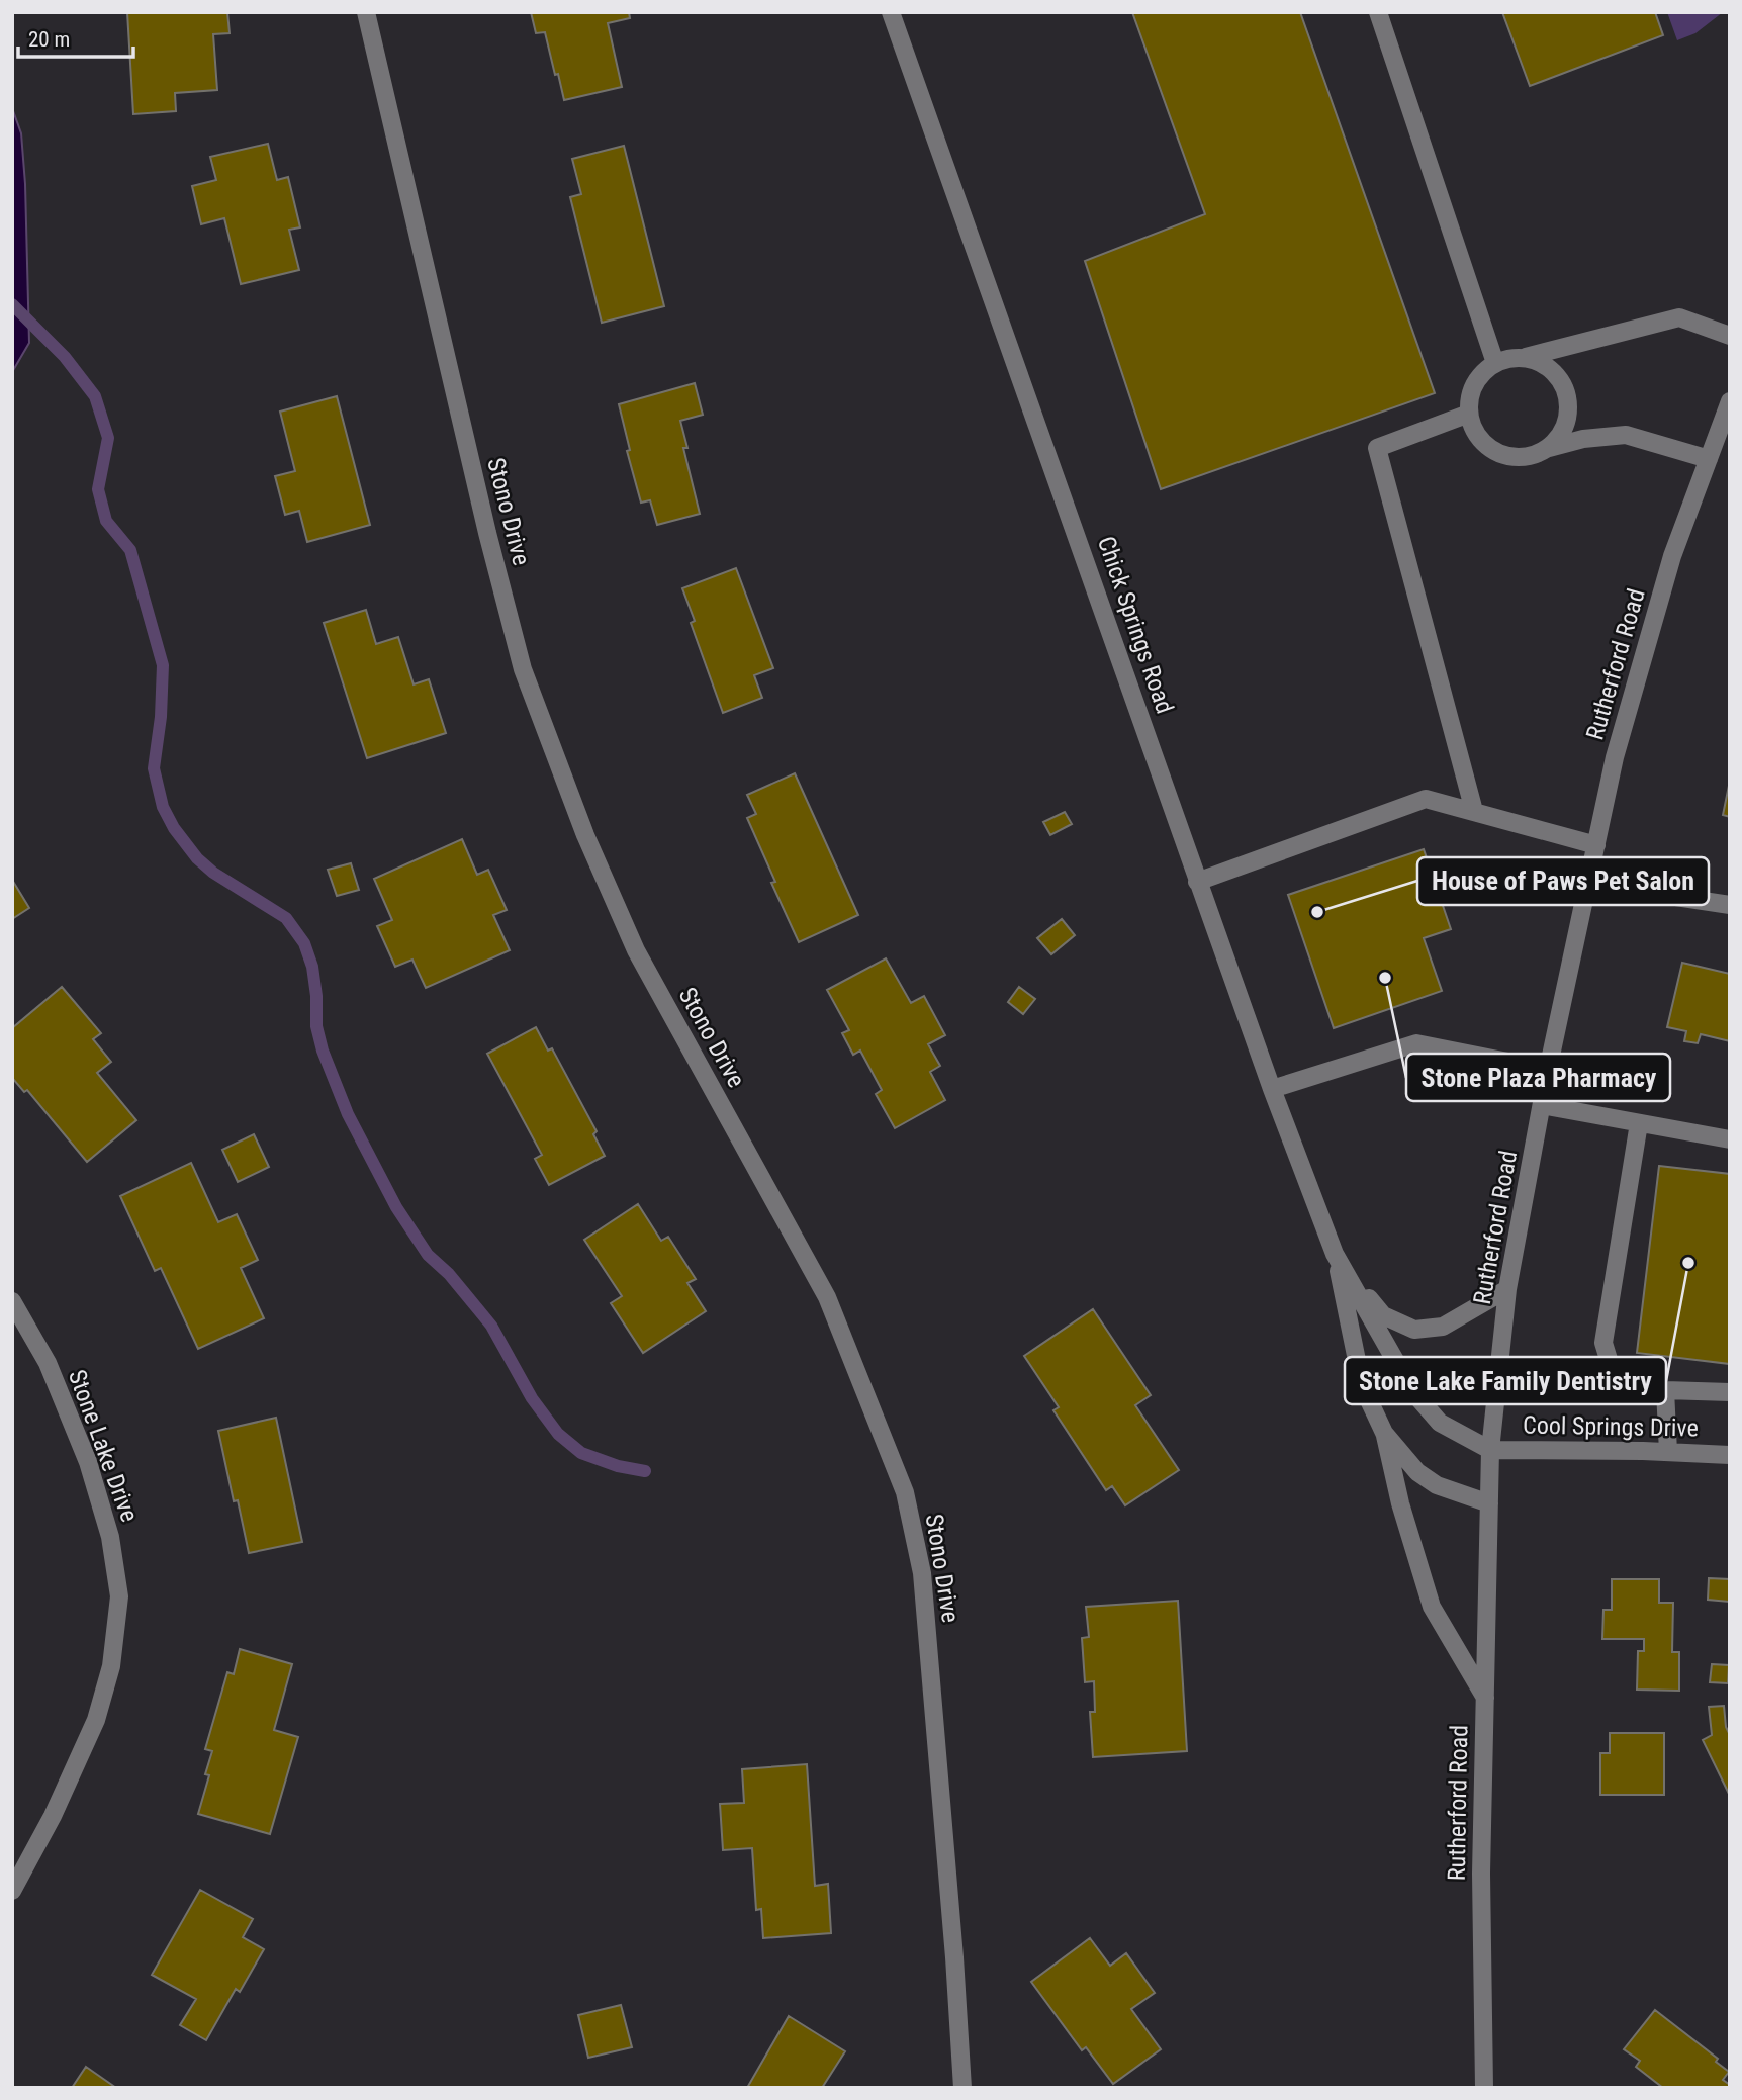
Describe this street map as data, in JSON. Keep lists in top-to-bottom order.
{
  "streets": {
    "street": [
      "Stono Drive",
      "Chick Springs Road",
      "Rutherford Road",
      "Cool Springs Drive",
      "Stone Lake Drive"
    ]
  },
  "crossings": [
    ["Chick Springs Road", "Rutherford Road"],
    ["Chick Springs Road", "Cool Springs Drive"],
    ["Rutherford Road", "Cool Springs Drive"]
  ],
  "places": ["House of Paws Pet Salon", "Stone Plaza Pharmacy", "Stone Lake Family Dentistry"],
  "scale_bar": "20 m"
}
